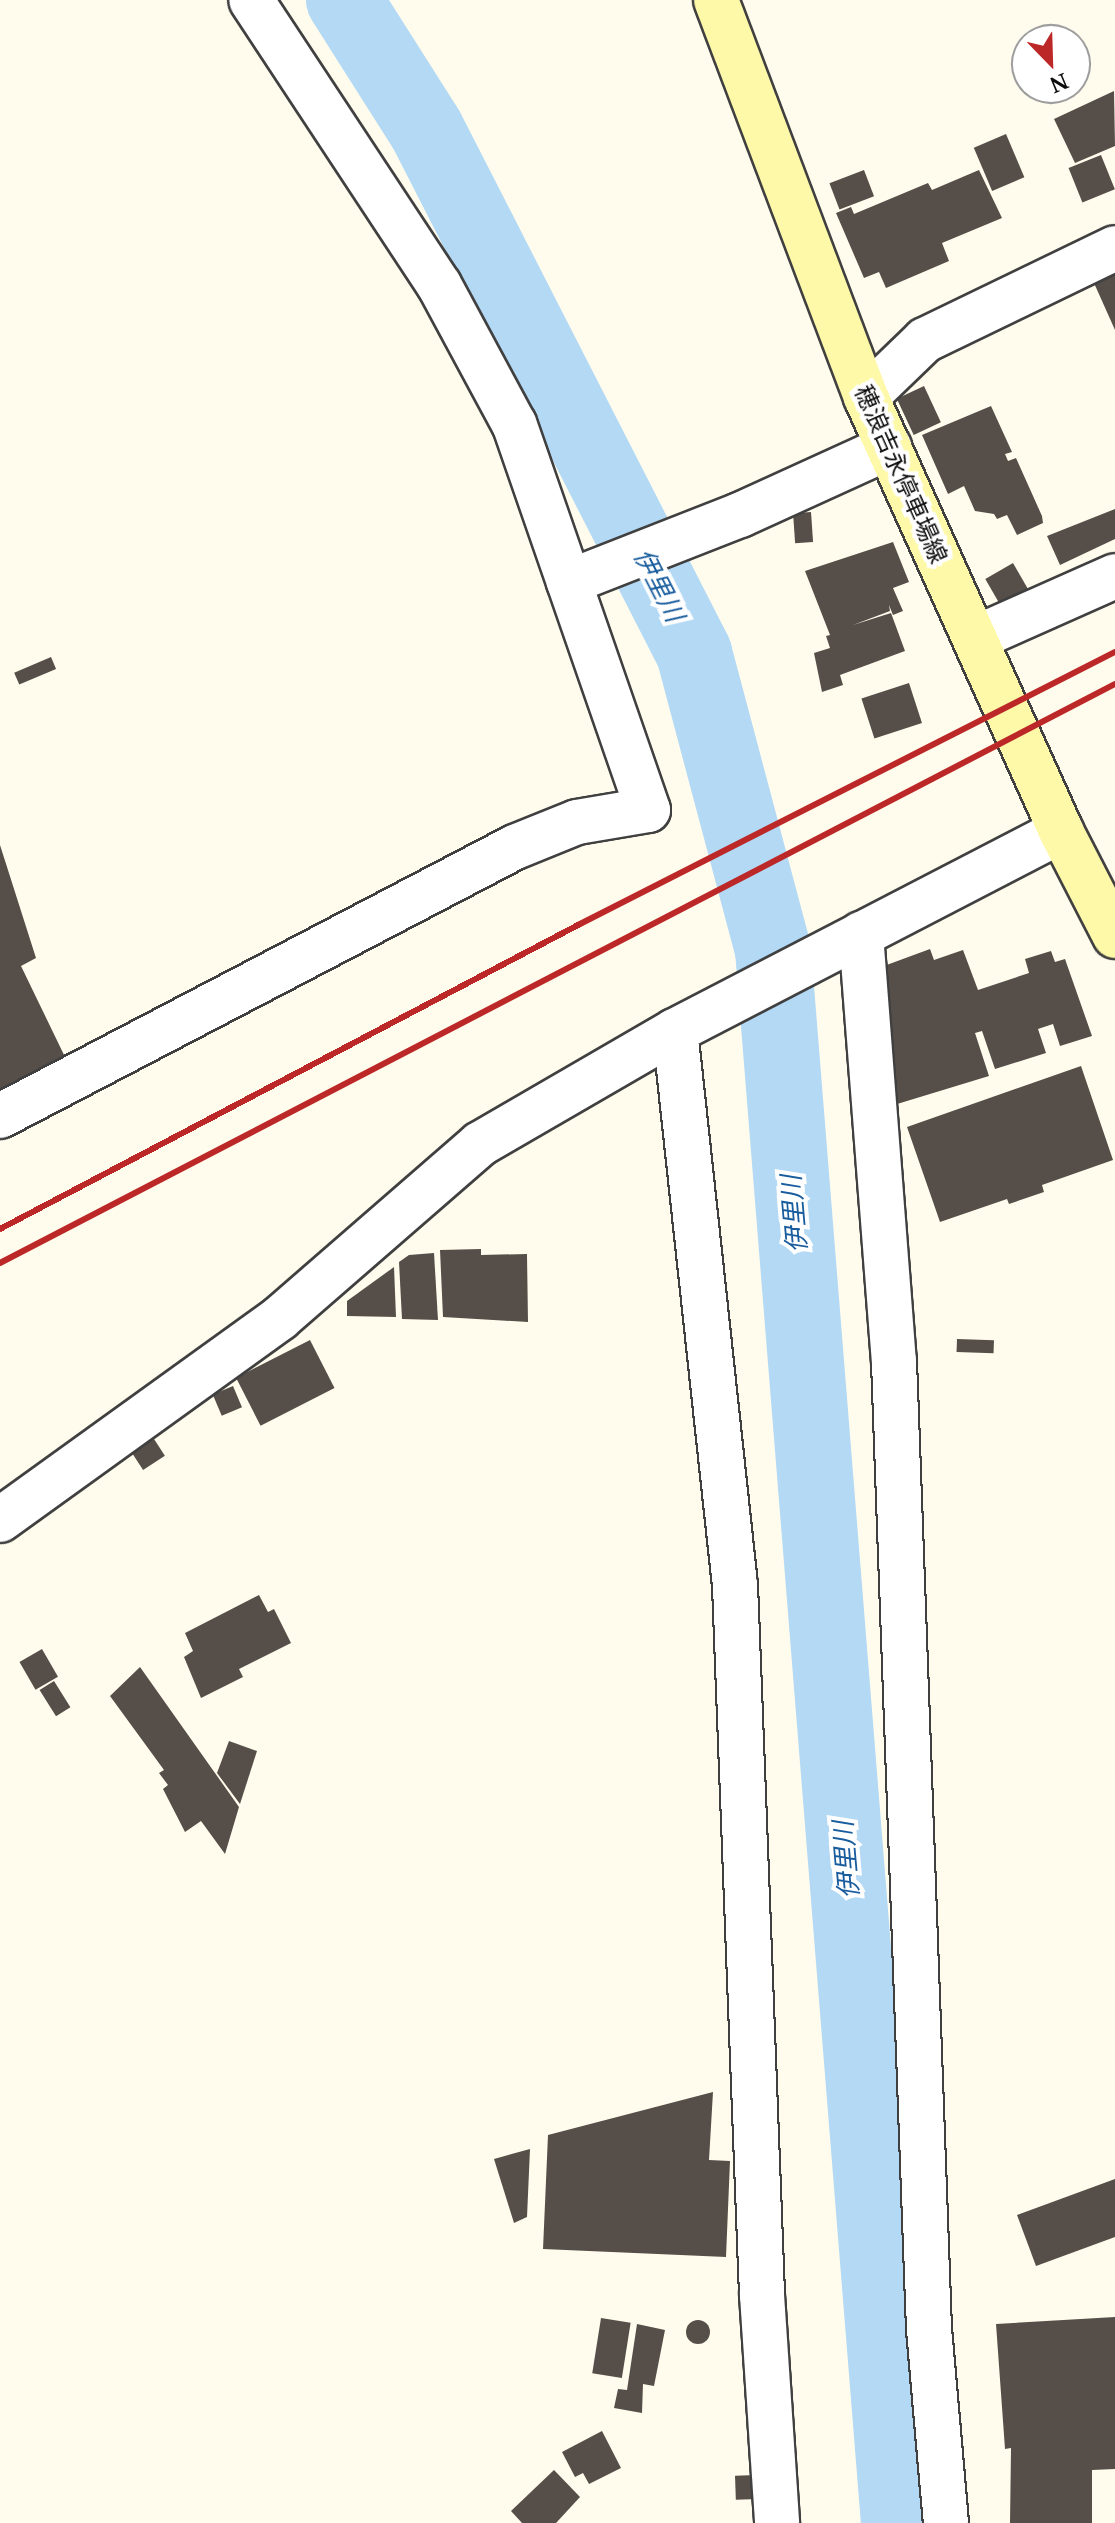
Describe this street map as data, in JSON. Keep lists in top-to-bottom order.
{
  "streets": {
    "main road": ["穂浪吉永停車場線"]
  },
  "water": ["伊里川"],
  "north": "bottom right"
}
